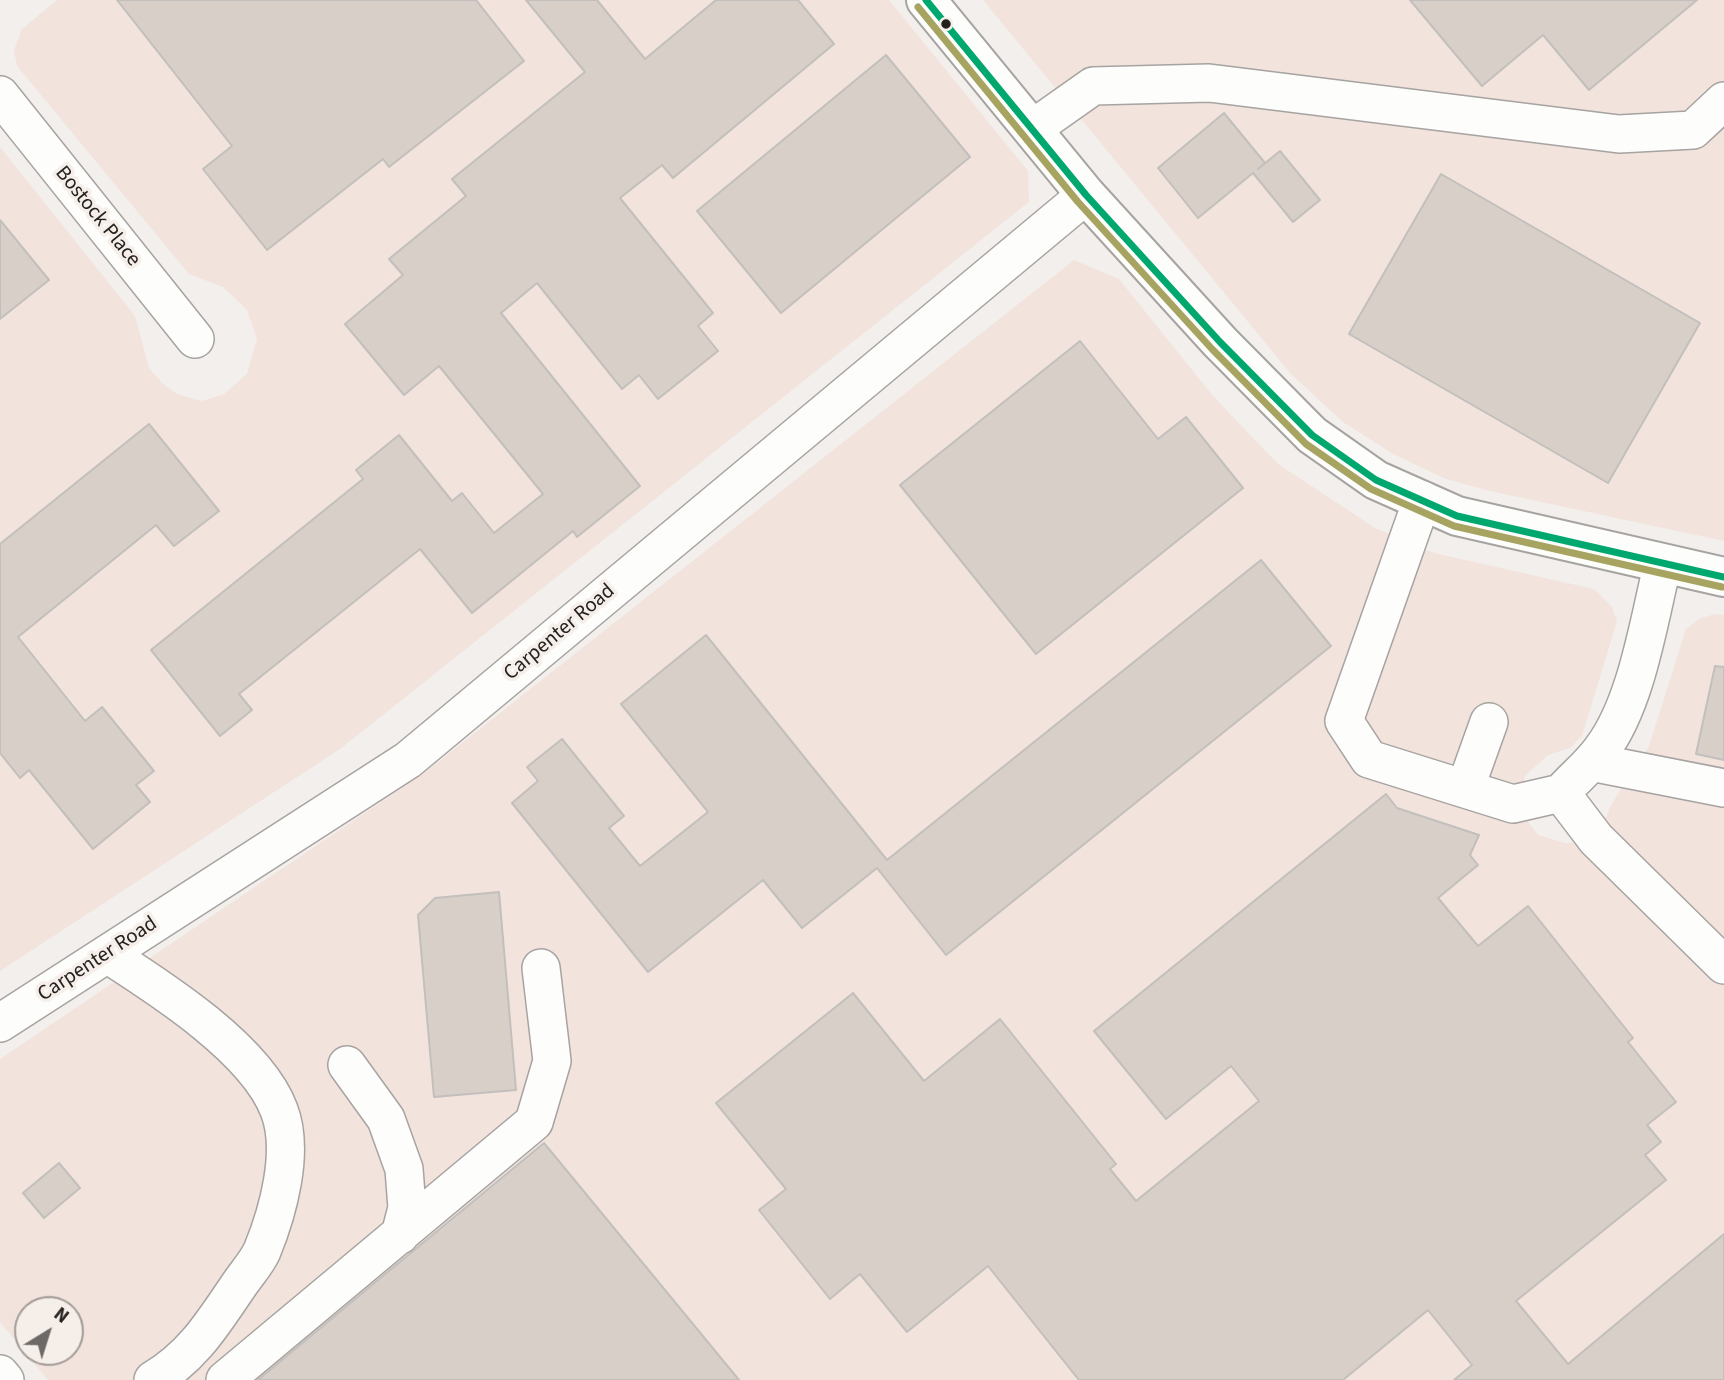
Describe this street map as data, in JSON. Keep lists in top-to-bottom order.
{
  "streets": {
    "street": ["Bostock Place", "Carpenter Road"]
  },
  "north": "top right"
}
